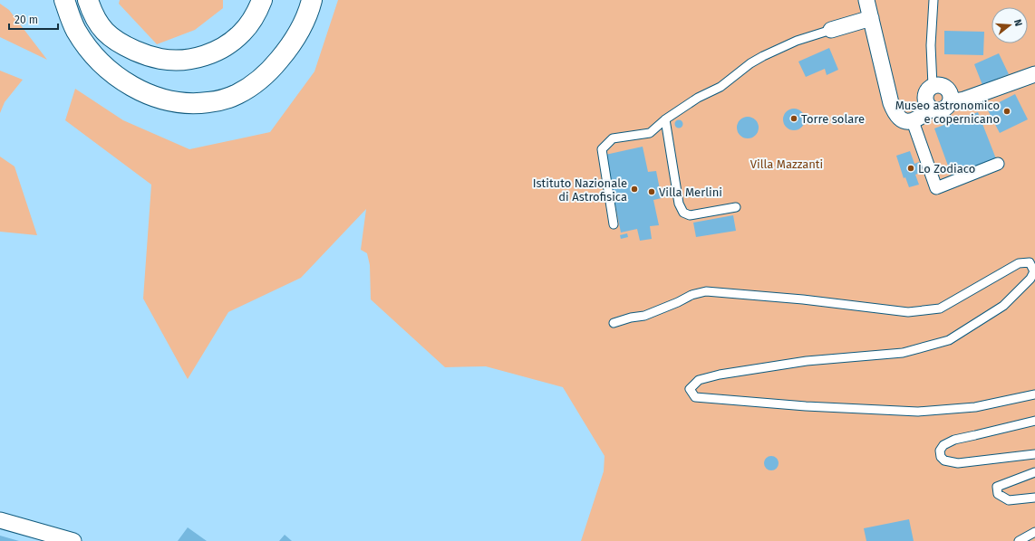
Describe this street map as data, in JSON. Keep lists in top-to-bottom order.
{
  "parks": ["Villa Mazzanti"],
  "places": [
    "Museo astronomico e copernicano",
    "Torre solare",
    "Lo Zodiaco",
    "Istituto Nazionale di Astrofisica",
    "Villa Merlini"
  ],
  "scale_bar": "20 m",
  "north": "right"
}
